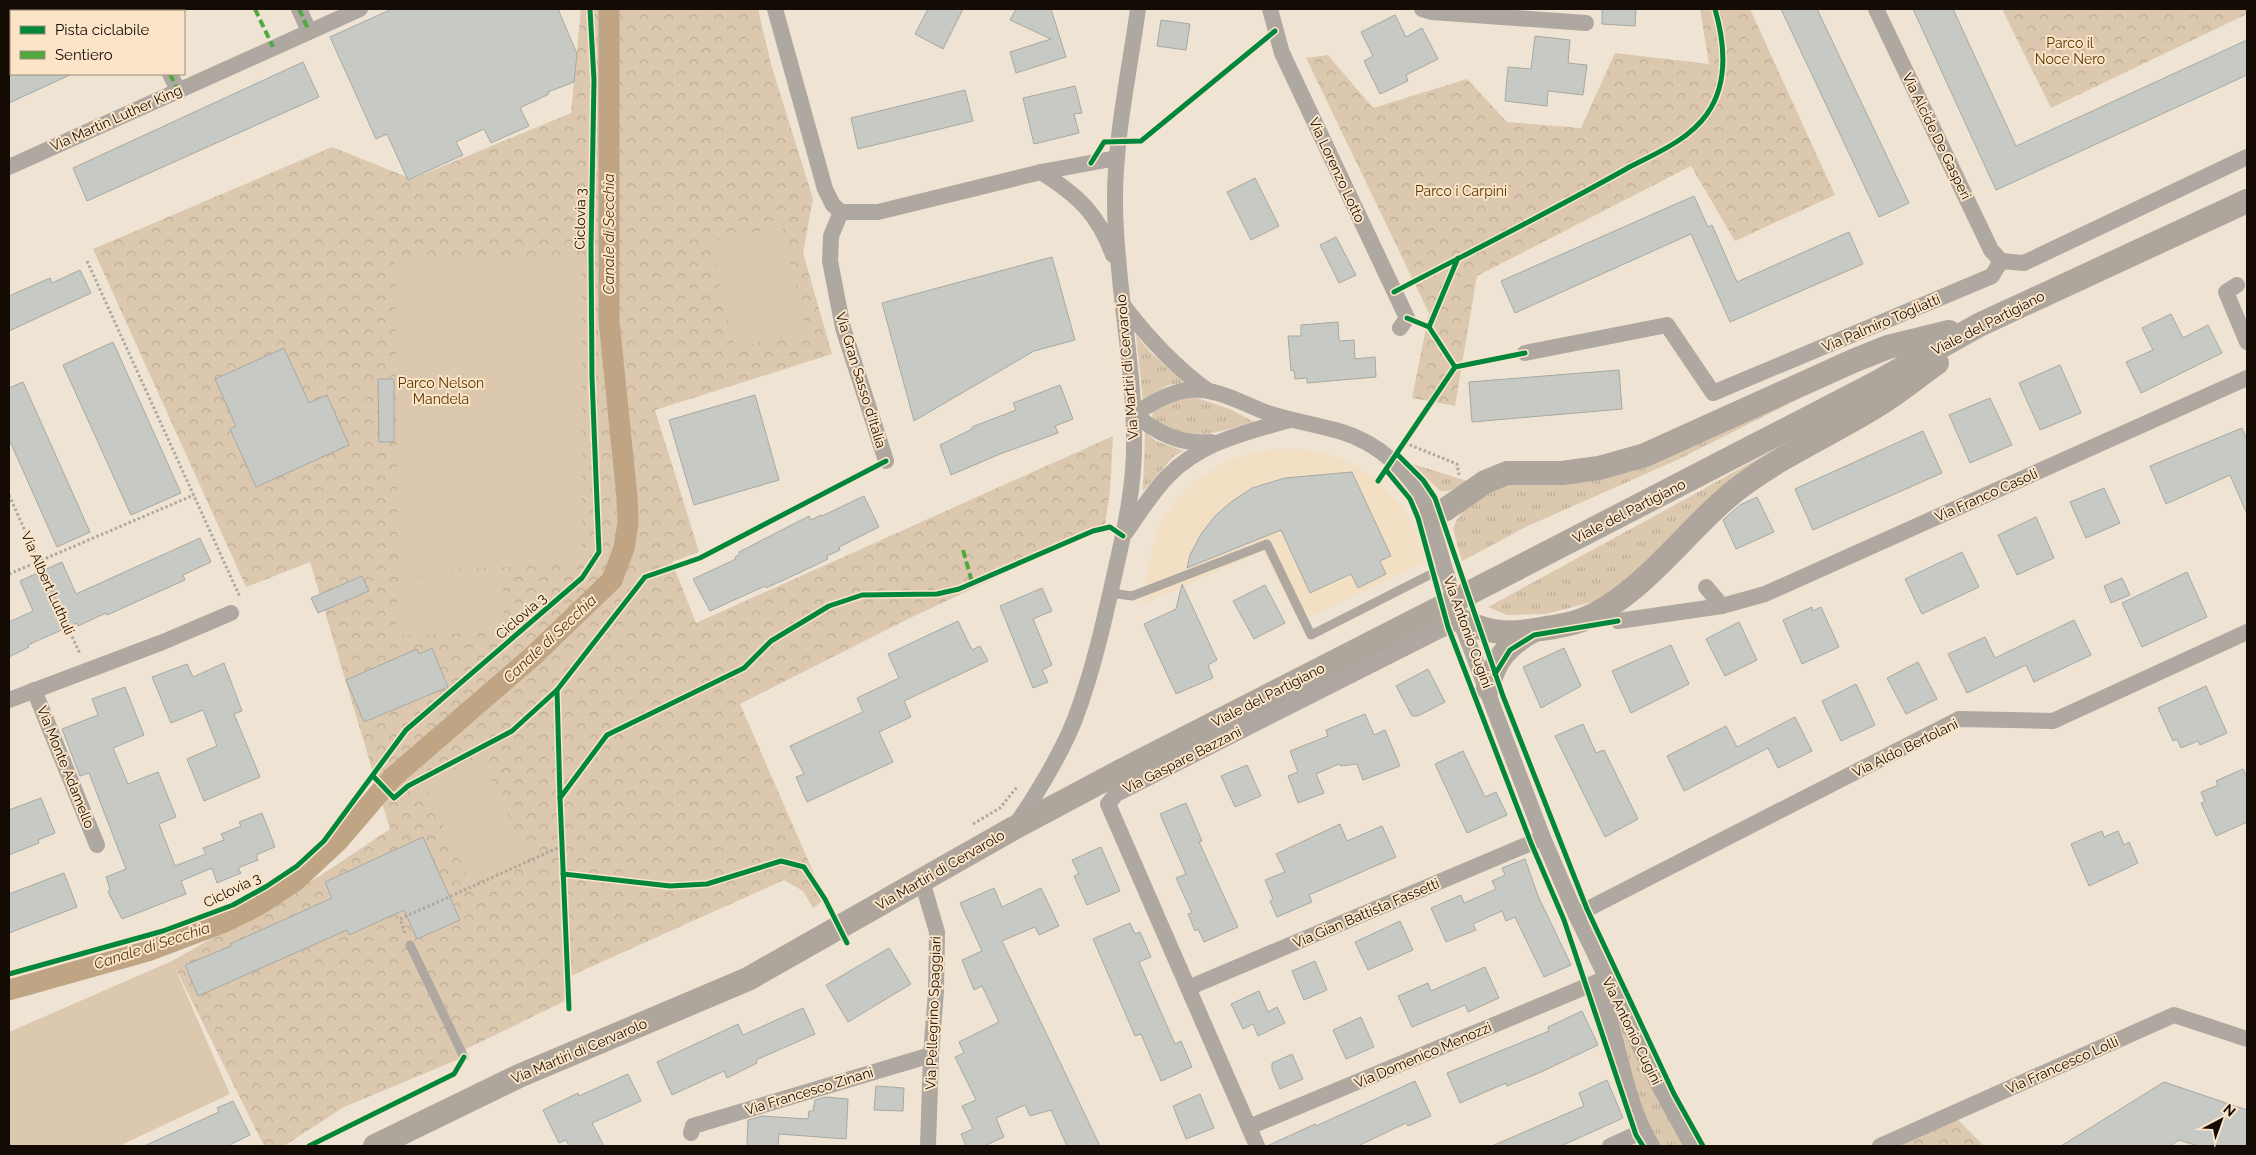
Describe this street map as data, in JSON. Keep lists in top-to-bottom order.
{
  "streets": {
    "main road": ["Viale del Partigiano", "Via Martiri di Cervarolo"],
    "street": [
      "Via Martin Luther King",
      "Via Alcide De Gasperi",
      "Via Lorenzo Lotto",
      "Via Palmiro Togliatti",
      "Via Gran Sasso d'Italia",
      "Via Franco Casoli",
      "Via Antonio Cugini",
      "Via Aldo Bertolani",
      "Via Gaspare Bazzani",
      "Via Monte Adamello",
      "Via Gian Battista Fassetti",
      "Via Pellegrino Spaggiari",
      "Via Domenico Menozzi",
      "Via Francesco Lolli",
      "Via Francesco Zinani"
    ],
    "path": ["Via Albert Luthuli"],
    "cycle path": ["Ciclovia 3"]
  },
  "crossings": [
    ["Via Alcide De Gasperi", "Via Palmiro Togliatti"],
    ["Viale del Partigiano", "Via Martiri di Cervarolo"],
    ["Via Martiri di Cervarolo", "Via Antonio Cugini"],
    ["Via Martiri di Cervarolo", "Via Pellegrino Spaggiari"],
    ["Via Antonio Cugini", "Via Aldo Bertolani"],
    ["Via Antonio Cugini", "Via Gaspare Bazzani"],
    ["Via Antonio Cugini", "Via Gian Battista Fassetti"],
    ["Via Antonio Cugini", "Via Domenico Menozzi"],
    ["Via Gaspare Bazzani", "Via Gian Battista Fassetti"],
    ["Via Gaspare Bazzani", "Via Domenico Menozzi"],
    ["Via Pellegrino Spaggiari", "Via Francesco Zinani"]
  ],
  "water": ["Canale di Secchia"],
  "parks": ["Parco il Noce Nero", "Parco i Carpini", "Parco Nelson Mandela"],
  "legend": ["Pista ciclabile", "Sentiero"],
  "north": "top right"
}
